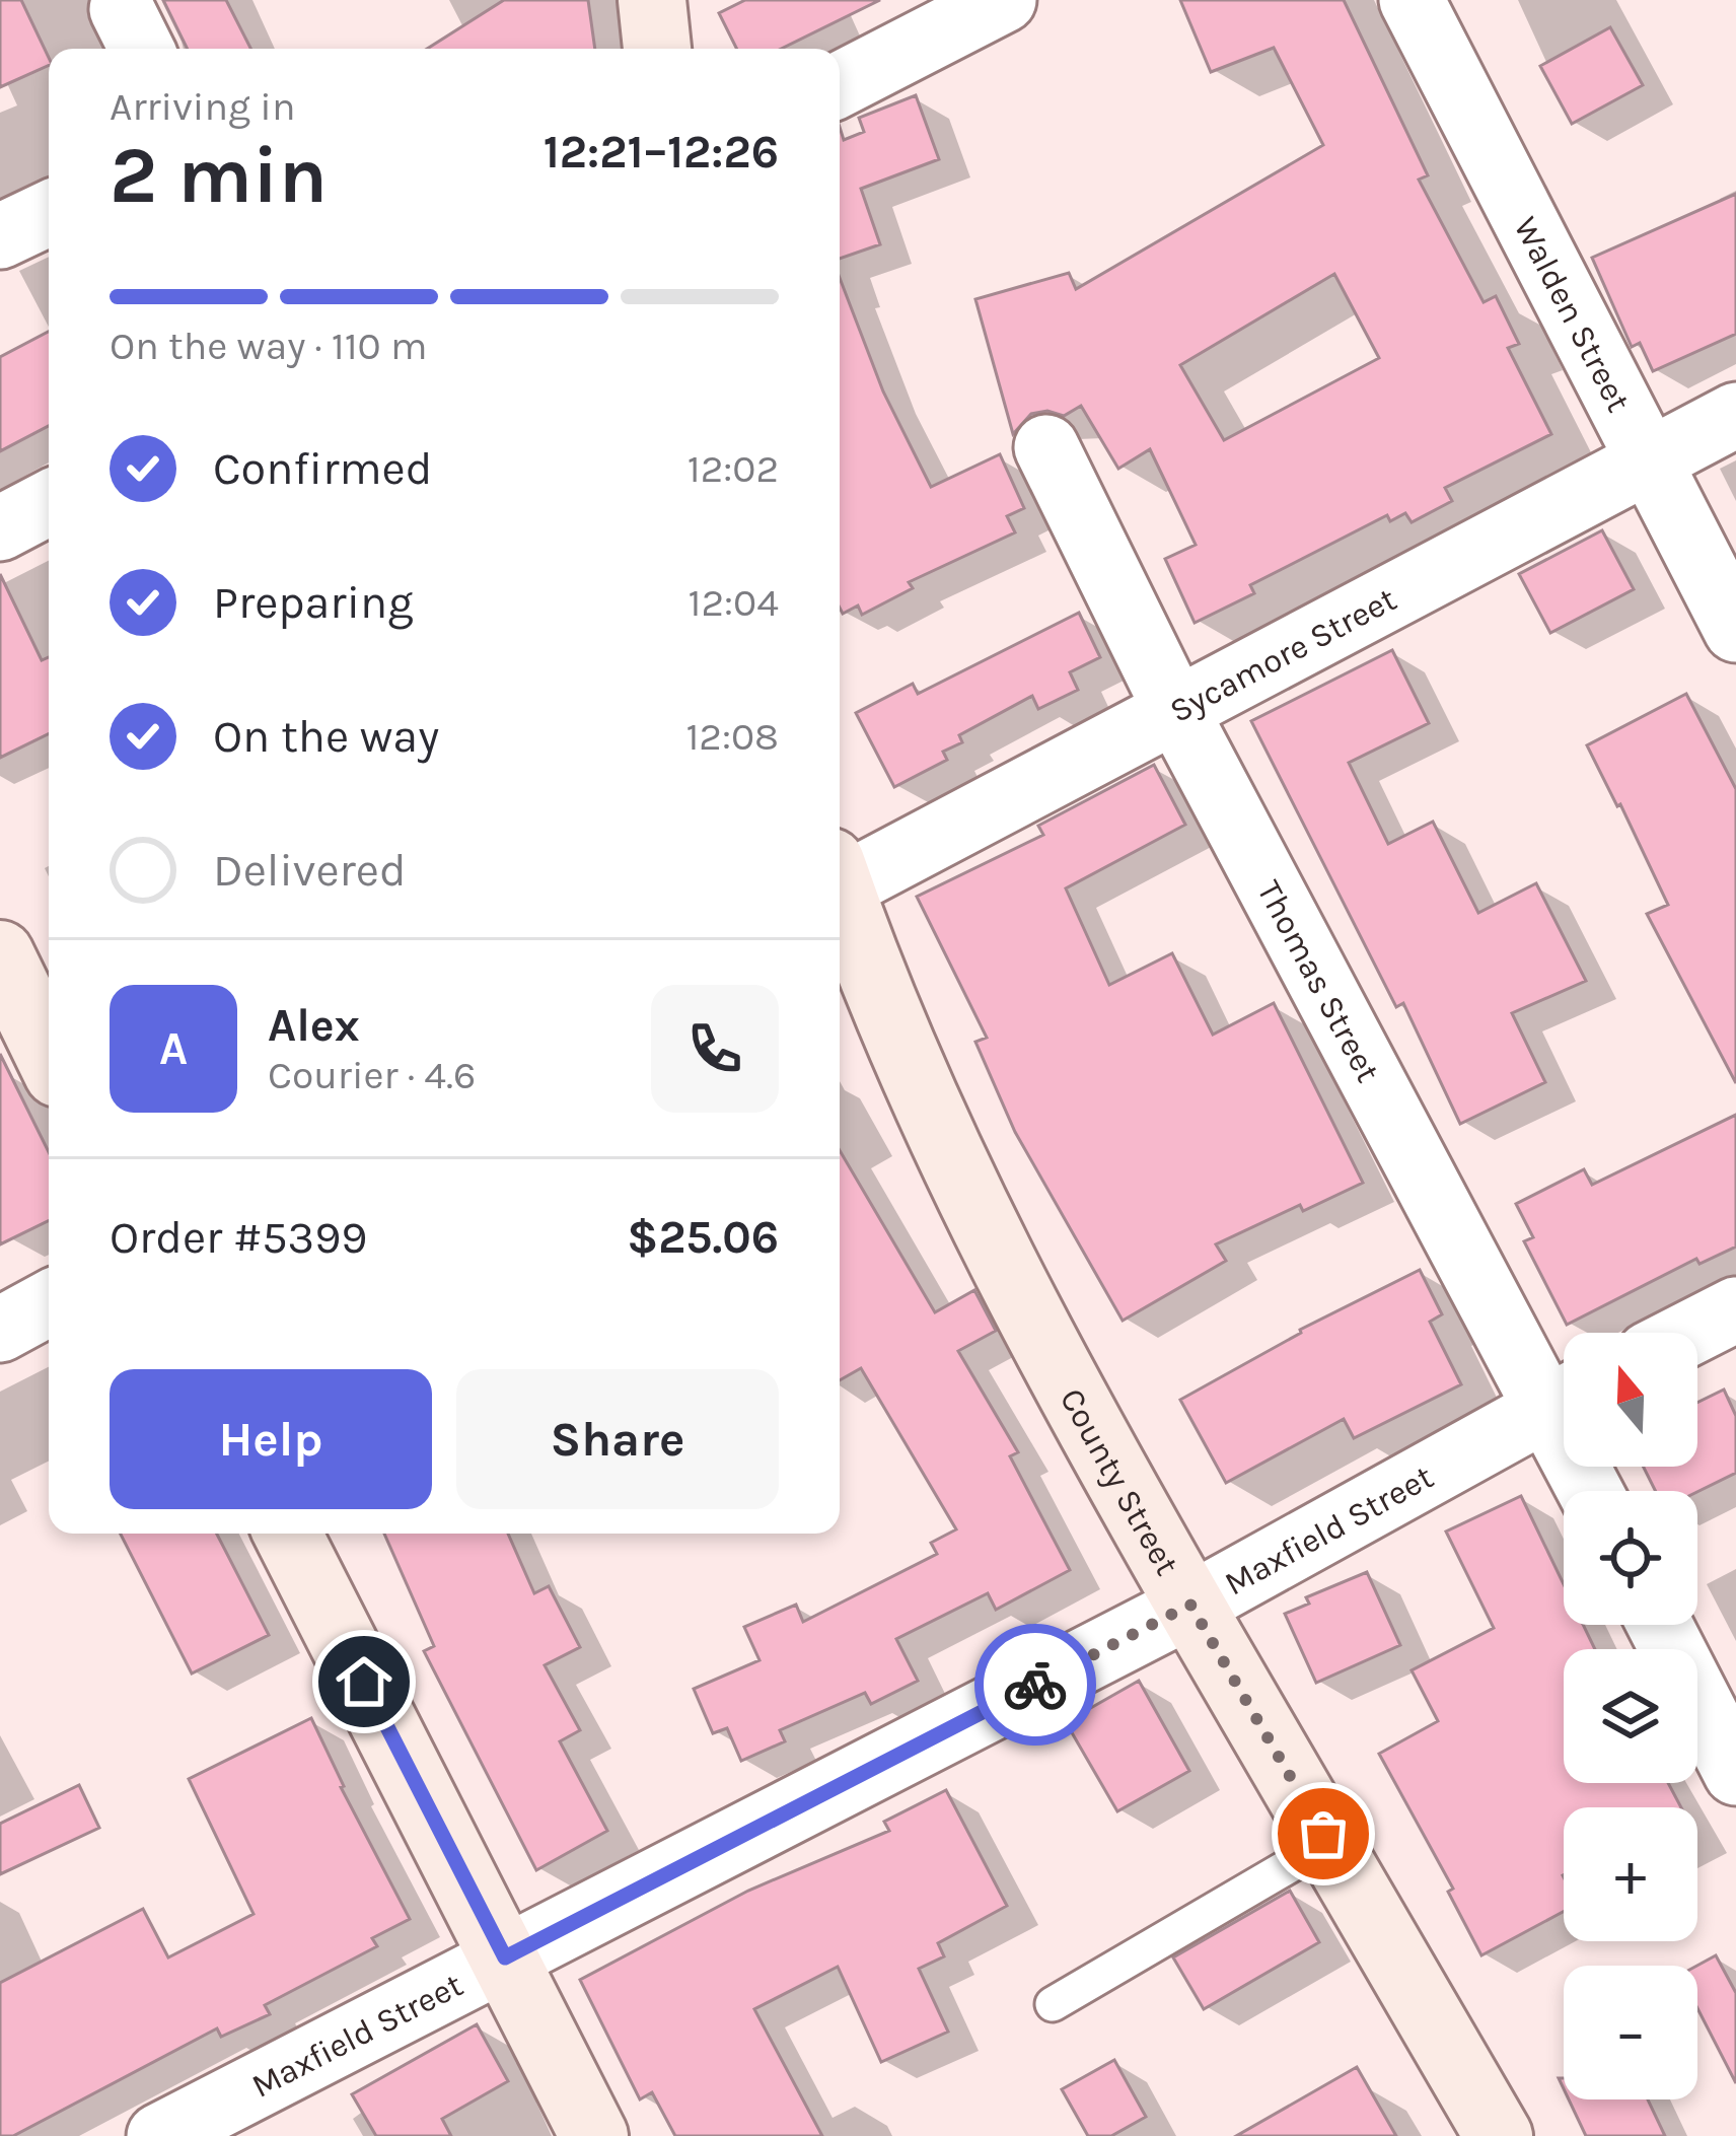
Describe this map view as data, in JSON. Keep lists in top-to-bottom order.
{
  "streets": {
    "main road": ["County Street"],
    "street": [
      "Walden Street",
      "Sycamore Street",
      "Thomas Street",
      "Maxfield Street"
    ]
  },
  "crossings": [
    ["Walden Street", "Sycamore Street"],
    ["Sycamore Street", "Thomas Street"],
    ["County Street", "Maxfield Street"]
  ],
  "north": "top",
  "page": {
    "heading": ["2 min", "Arriving in", "12:21–12:26"],
    "panel": [
      "Alex",
      "Courier · 4.6",
      "Order #5399",
      "$25.06"
    ],
    "bar": "On the way · 110 m",
    "list": [
      ["Confirmed", "12:02"],
      ["Preparing", "12:04"],
      ["On the way", "12:08"],
      "Delivered"
    ],
    "round": "A",
    "map_buttons": ["+", "−"],
    "buttons": ["Help", "Share"]
  }
}
